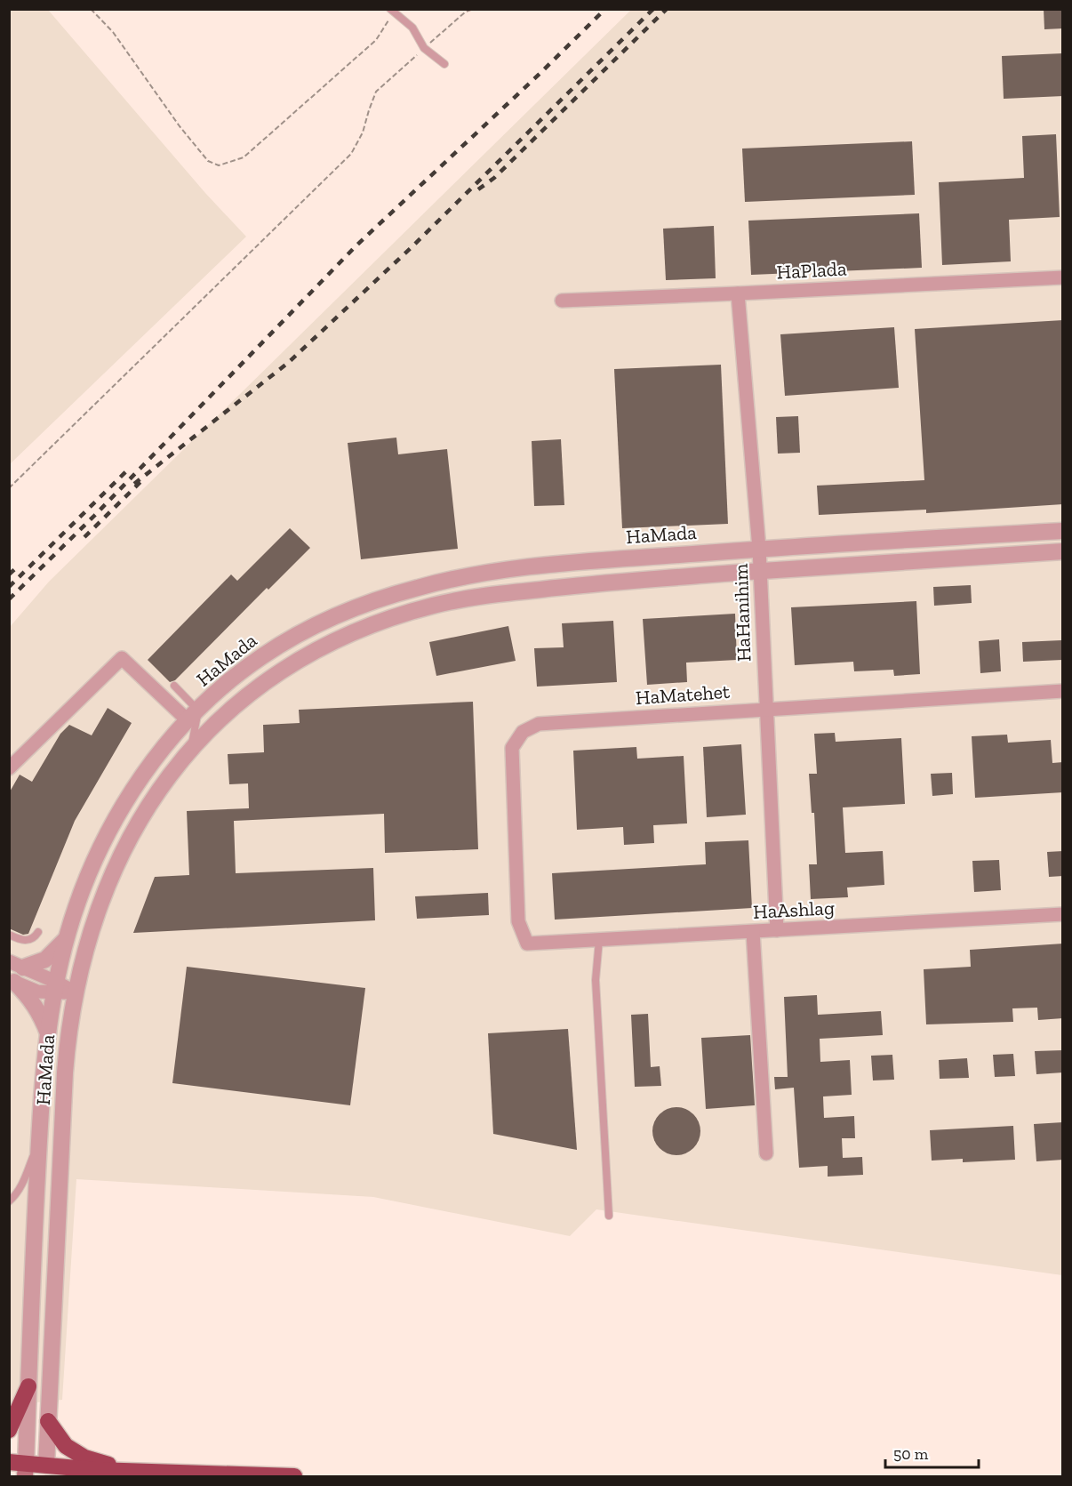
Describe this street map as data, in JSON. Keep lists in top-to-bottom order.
{
  "streets": {
    "street": [
      "HaPlada",
      "HaMada",
      "HaHanihim",
      "HaMatehet",
      "HaAshlag"
    ]
  },
  "crossings": [
    ["HaPlada", "HaHanihim"],
    ["HaMada", "HaHanihim"],
    ["HaHanihim", "HaMatehet"],
    ["HaHanihim", "HaAshlag"],
    ["HaMatehet", "HaAshlag"]
  ],
  "scale_bar": "50 m"
}
